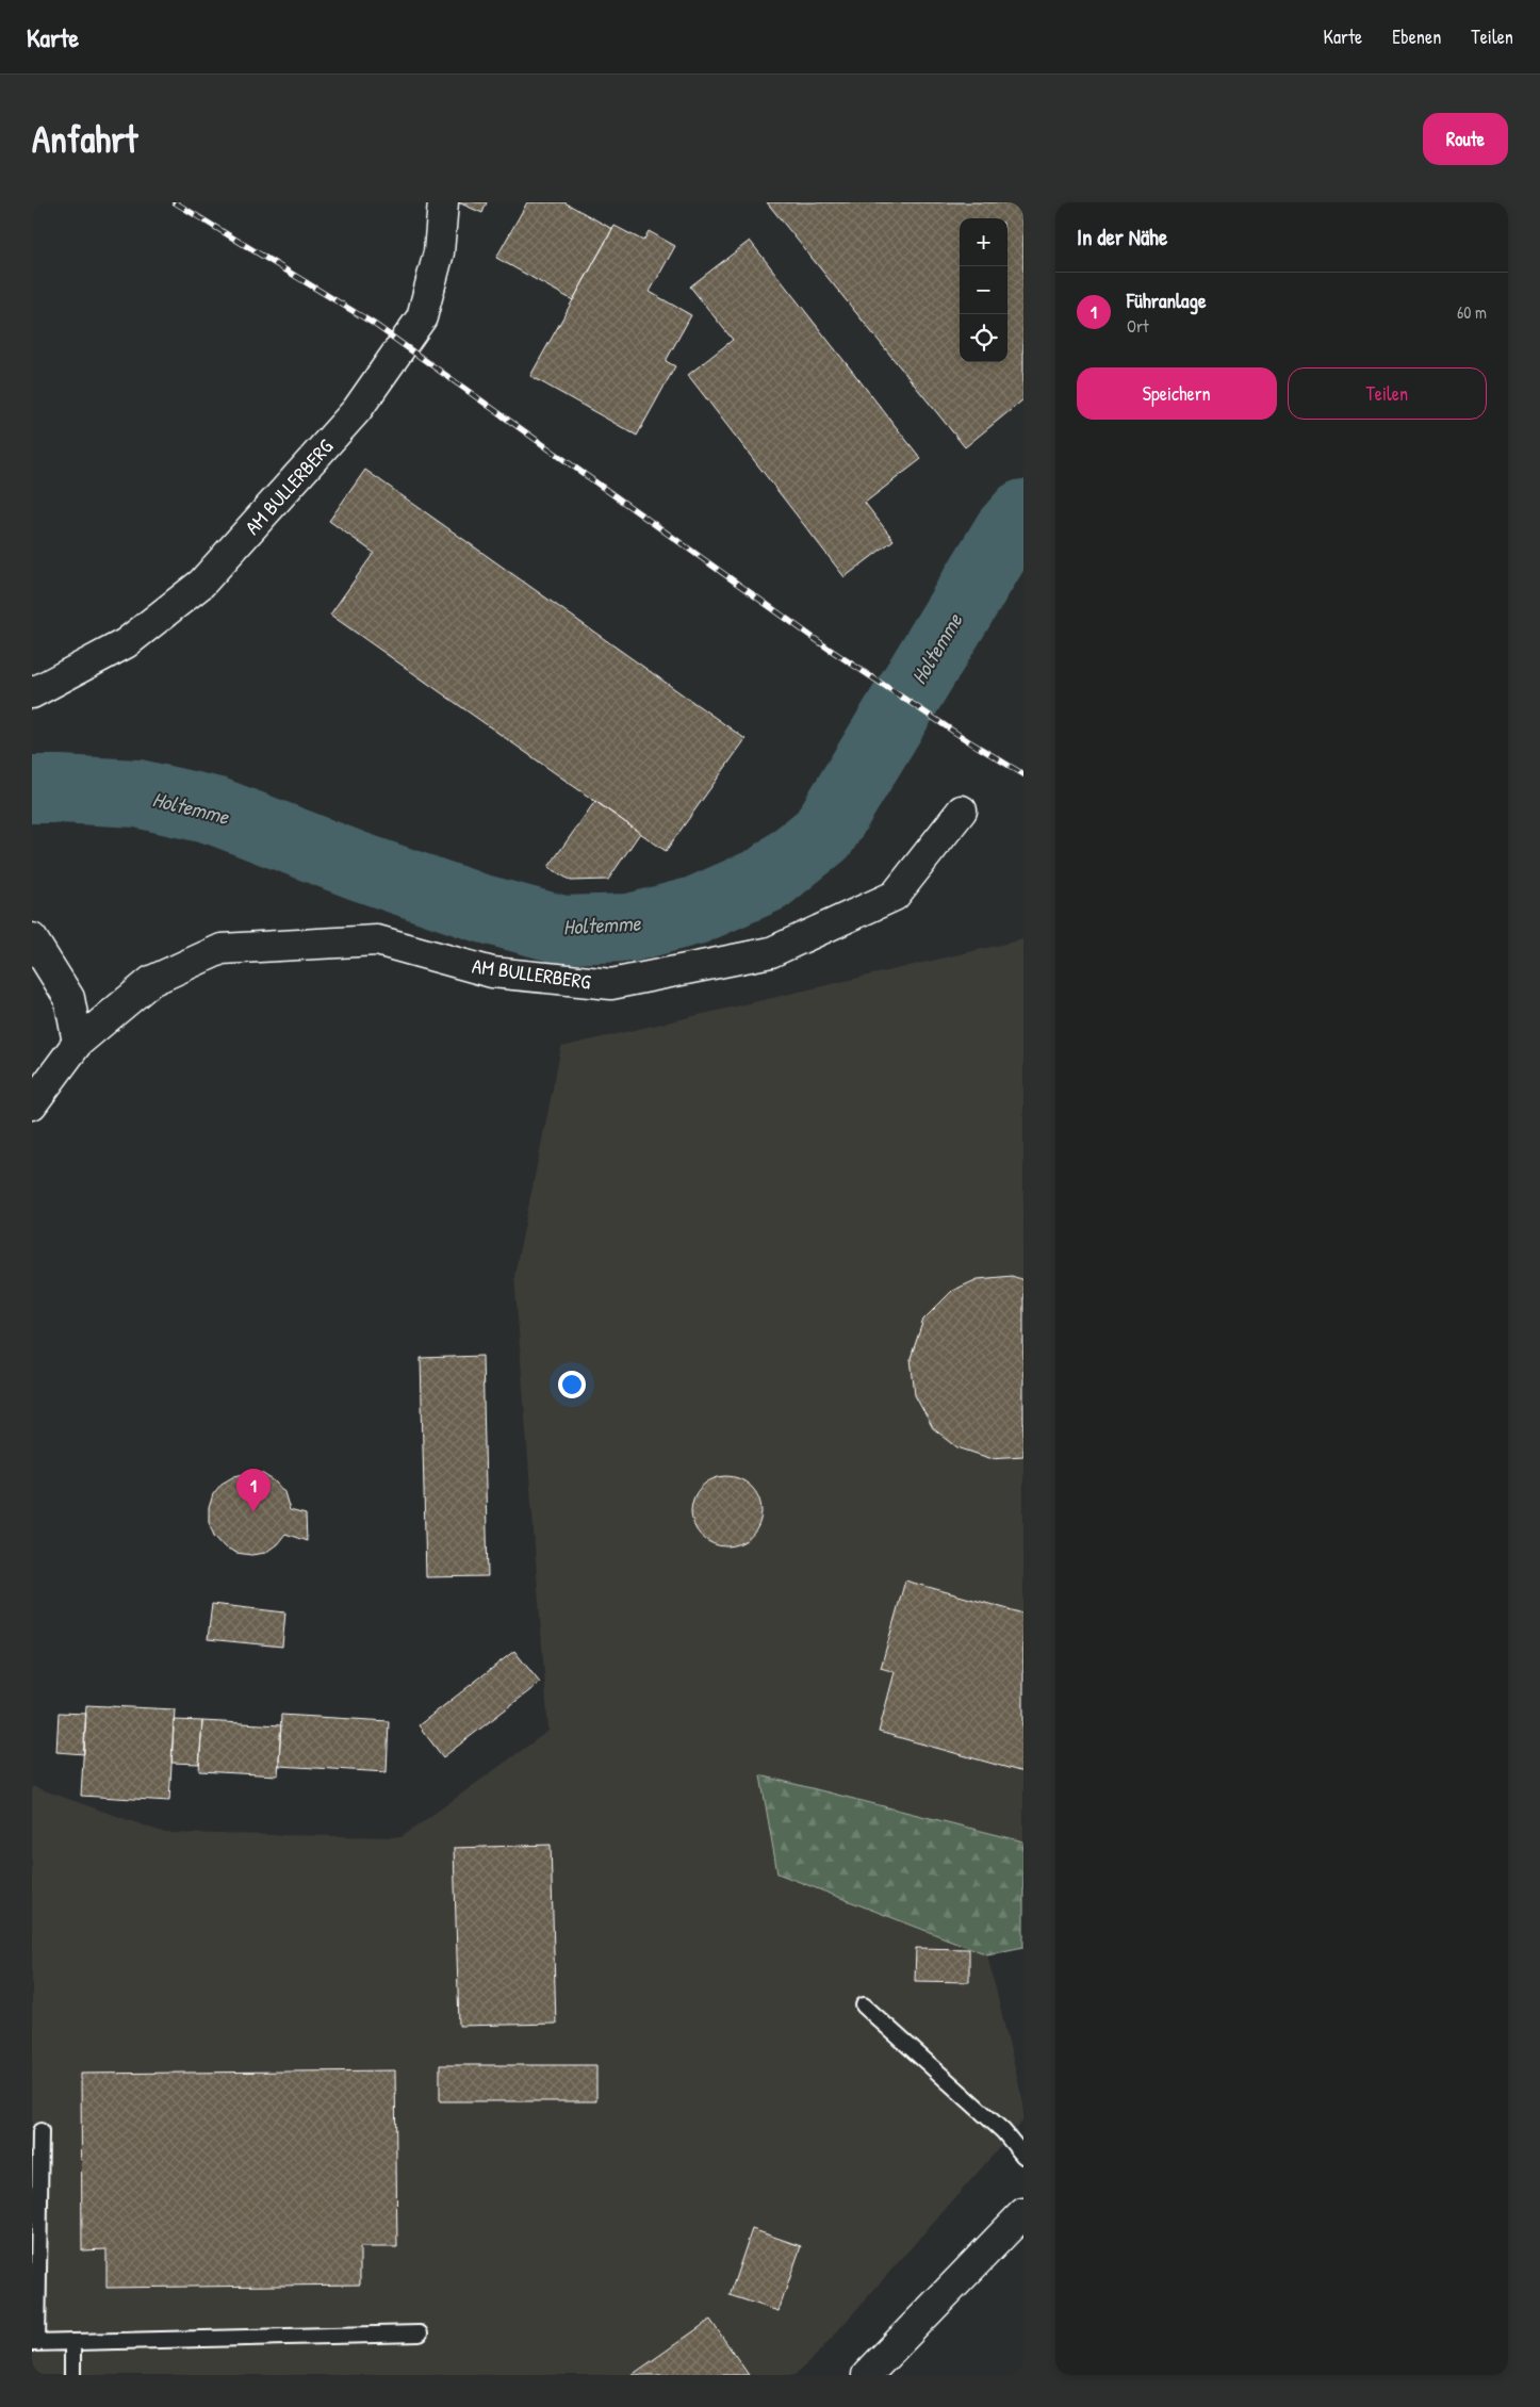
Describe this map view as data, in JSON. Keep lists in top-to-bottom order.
{
  "streets": {
    "street": ["AM BULLERBERG"]
  },
  "water": ["Holtemme"],
  "page": {
    "header": "Karte",
    "nav": ["Karte", "Ebenen", "Teilen"],
    "buttons": [
      "Route",
      ["Speichern", "Teilen"]
    ],
    "title": "Anfahrt",
    "heading": "In der Nähe",
    "map_buttons": ["+", "−"],
    "list": [
      {
        "mark": "1",
        "name": "Führanlage",
        "note": "Ort",
        "value": "60 m"
      }
    ],
    "pins": "1"
  }
}
